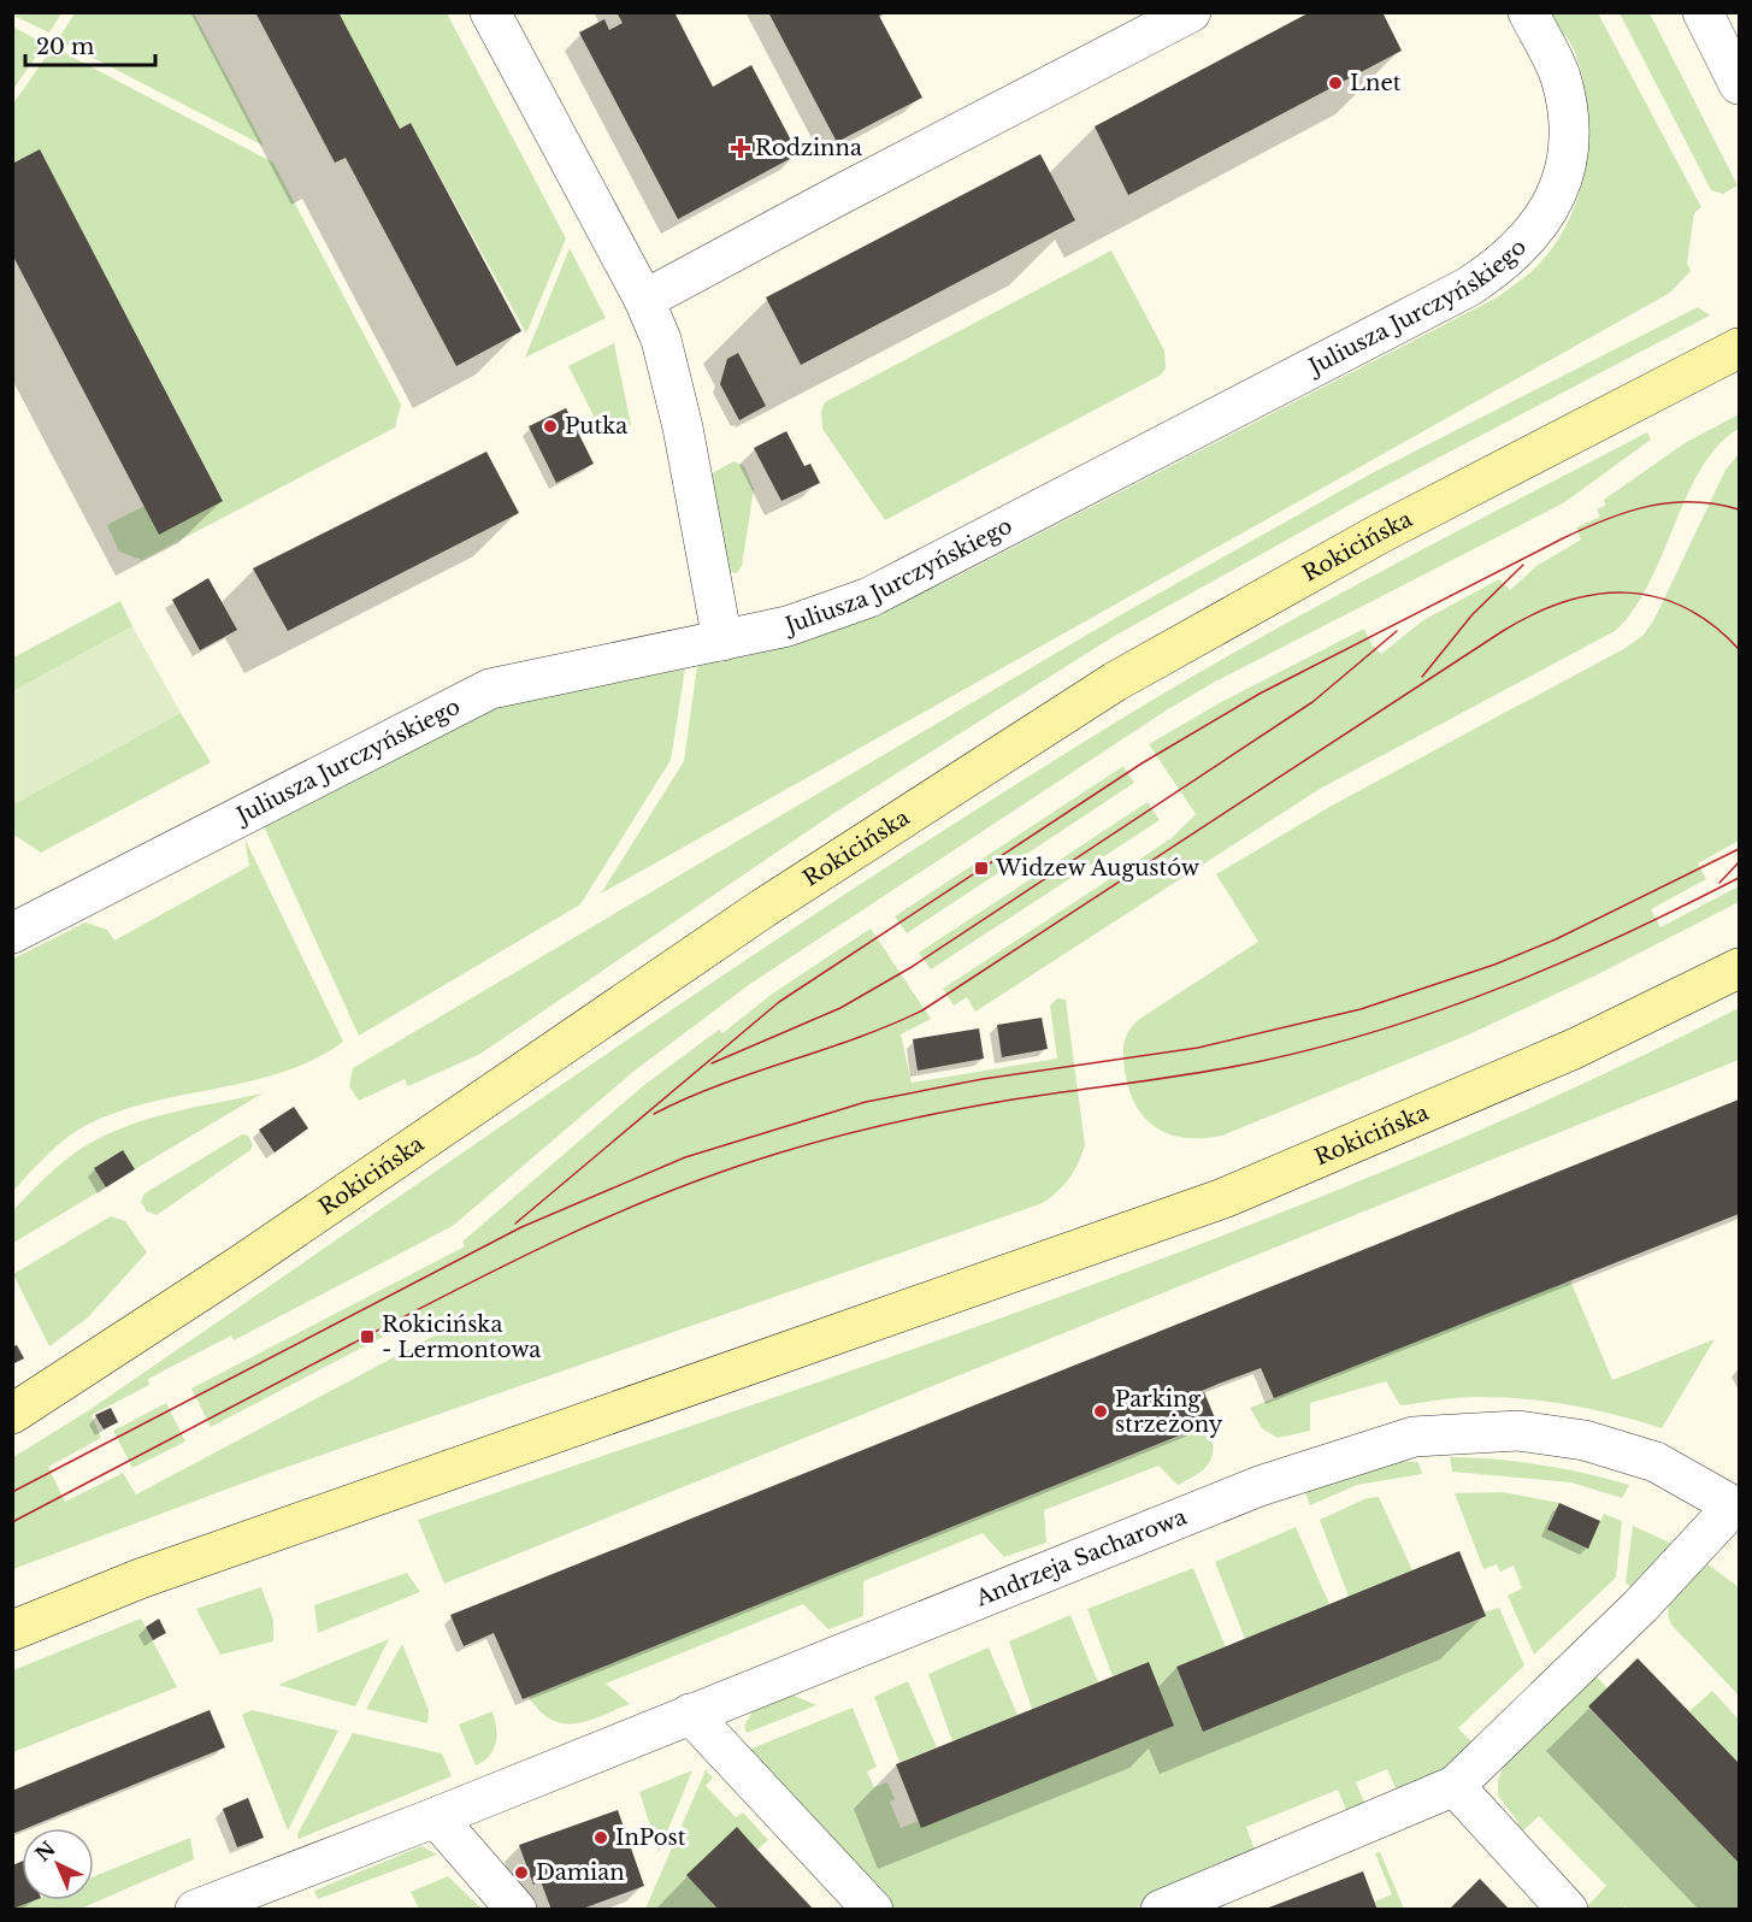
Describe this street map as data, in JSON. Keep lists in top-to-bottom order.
{
  "streets": {
    "main road": ["Rokicińska"],
    "street": ["Juliusza Jurczyńskiego", "Andrzeja Sacharowa"]
  },
  "places": {
    "other": [
      "Lnet",
      "Putka",
      "Parking strzeżony",
      "InPost",
      "Damian"
    ],
    "health": ["Rodzinna"],
    "transit": ["Widzew Augustów", "Rokicińska - Lermontowa"]
  },
  "scale_bar": "20 m",
  "north": "top left"
}
